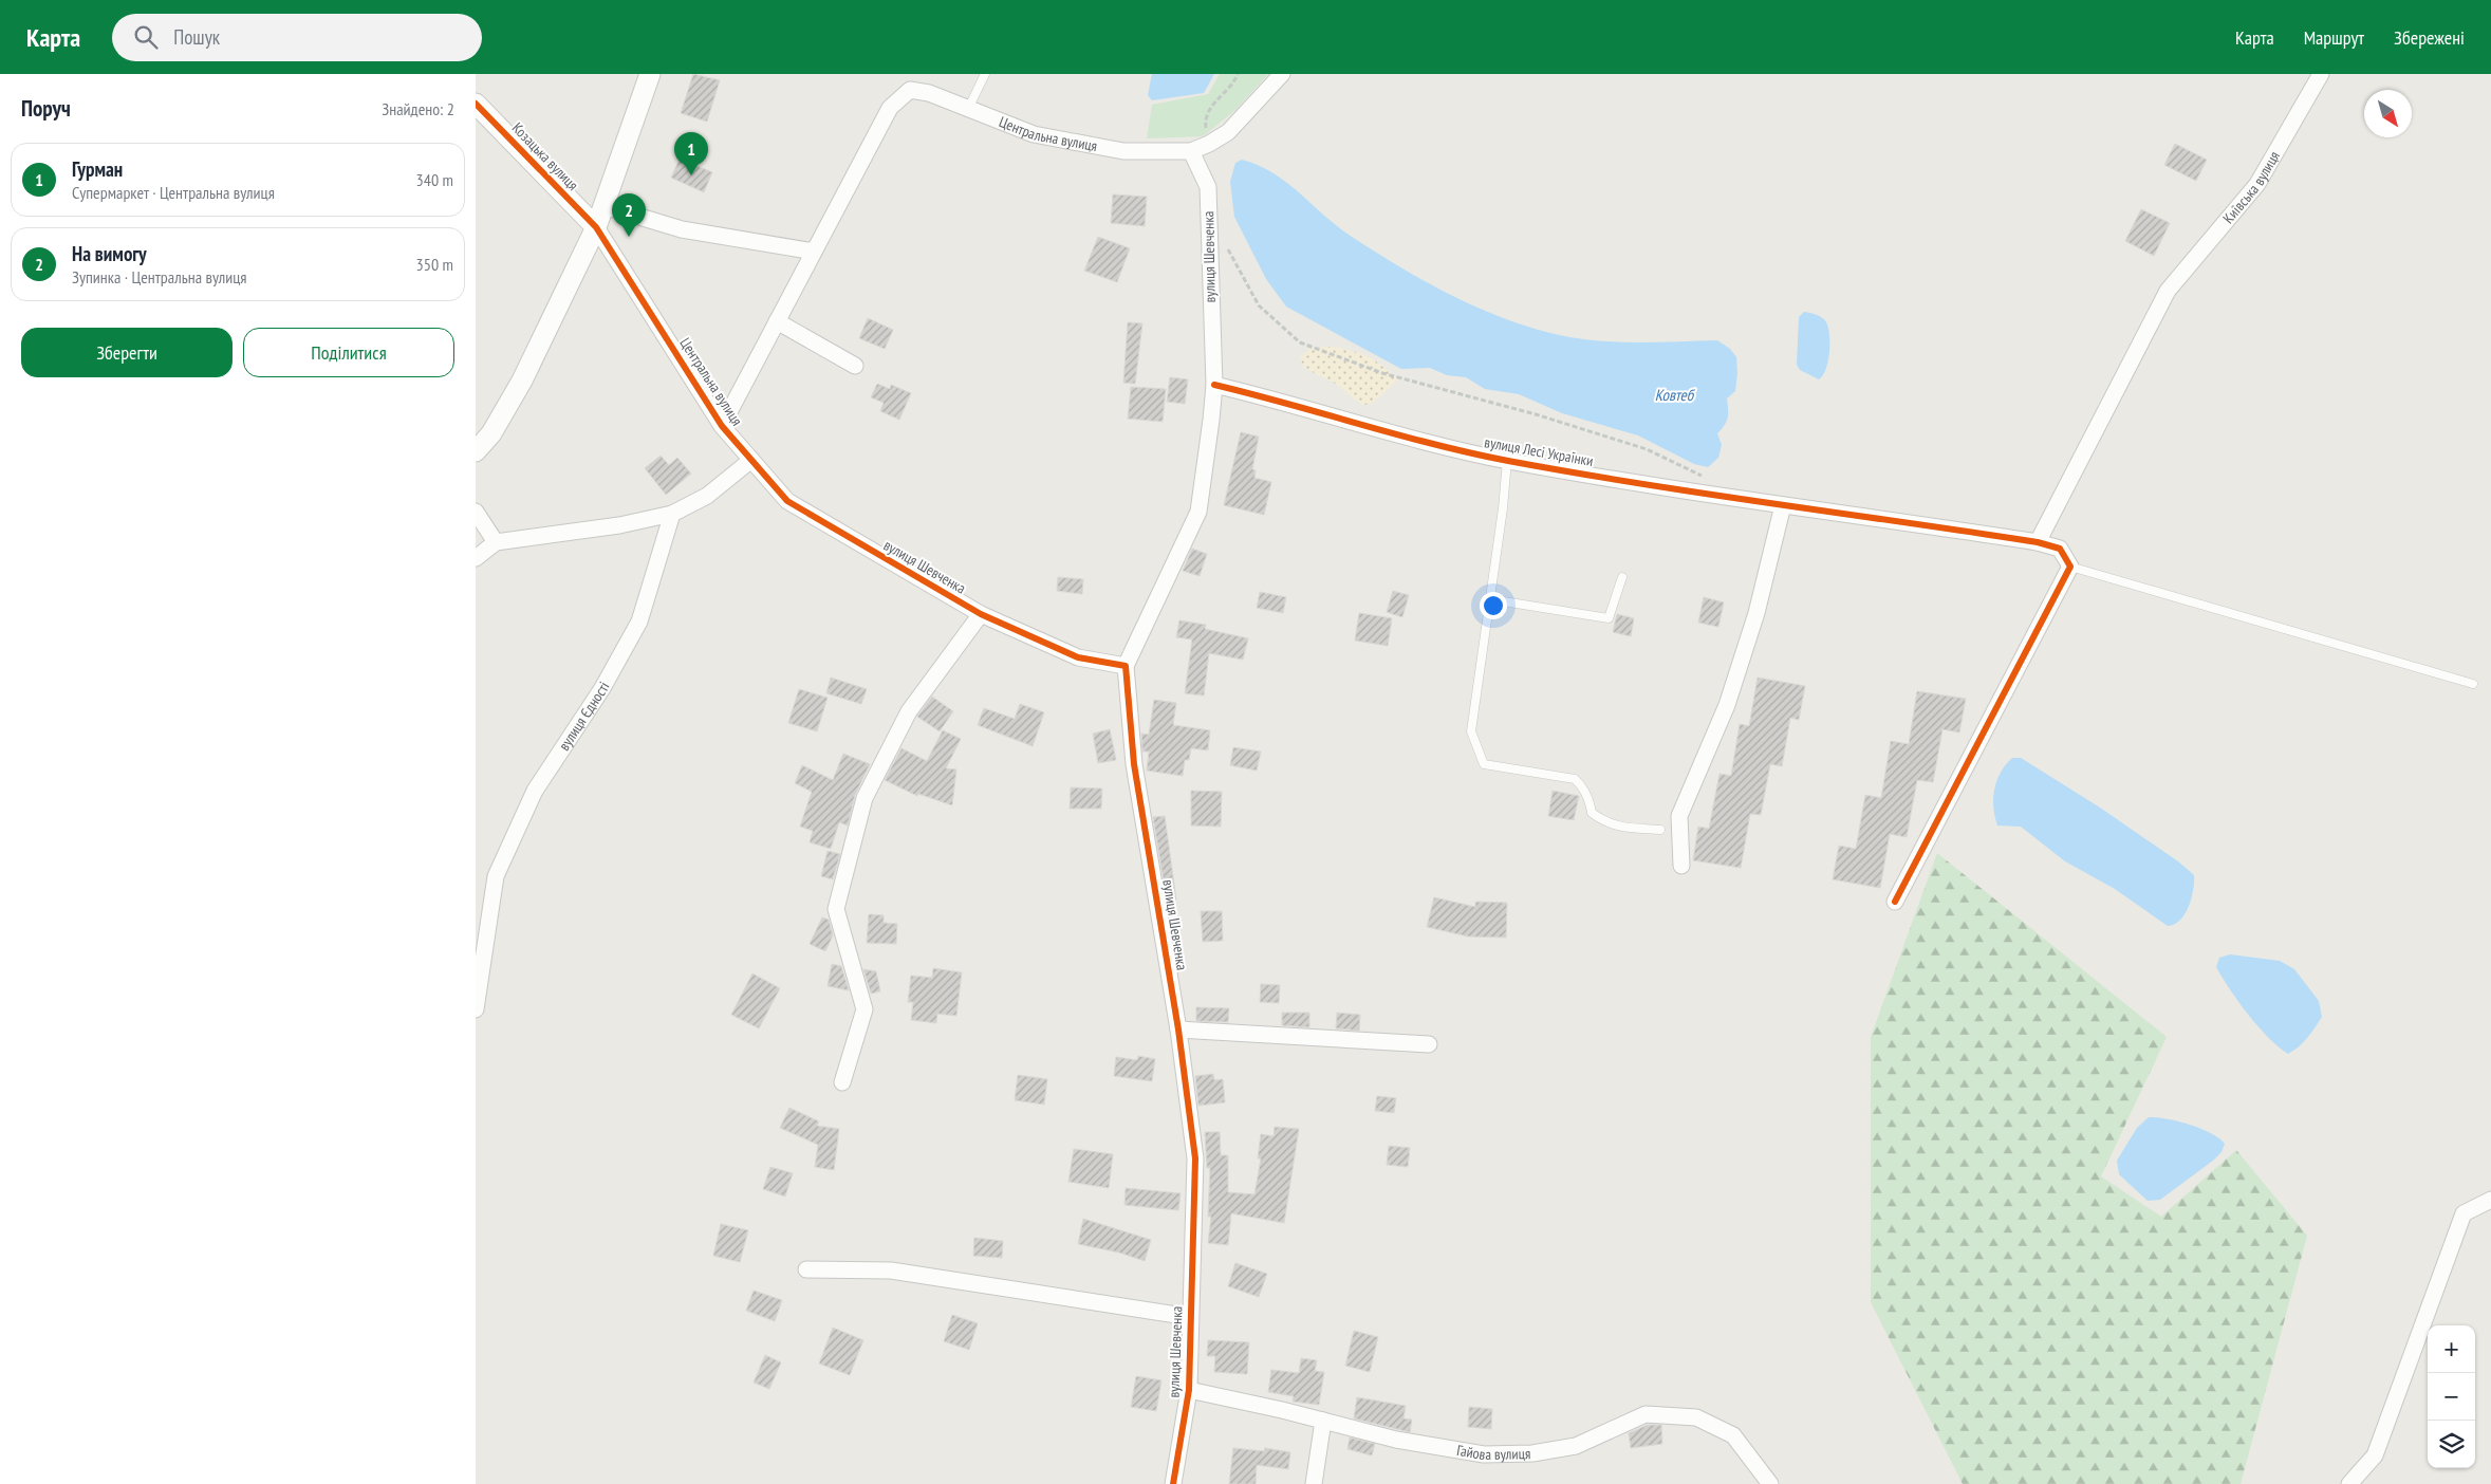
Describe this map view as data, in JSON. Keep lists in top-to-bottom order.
{
  "streets": {
    "street": [
      "Центральна вулиця",
      "Козацька вулиця",
      "Київська вулиця",
      "вулиця Шевченка",
      "вулиця Лесі Українки",
      "вулиця Єдності",
      "Гайова вулиця"
    ]
  },
  "crossings": [
    ["Центральна вулиця", "Козацька вулиця"],
    ["Центральна вулиця", "вулиця Шевченка"],
    ["Київська вулиця", "вулиця Лесі Українки"],
    ["вулиця Шевченка", "вулиця Лесі Українки"],
    ["вулиця Шевченка", "Гайова вулиця"]
  ],
  "water": ["Ковтеб"],
  "north": "bottom right",
  "page": {
    "header": "Карта",
    "search": "Пошук",
    "nav": ["Карта", "Маршрут", "Збережені"],
    "heading": ["Поруч", "Знайдено: 2"],
    "pins": ["1", "2"],
    "list": [
      {
        "mark": "1",
        "name": "Гурман",
        "note": "Супермаркет · Центральна вулиця",
        "value": "340 m"
      },
      {
        "mark": "2",
        "name": "На вимогу",
        "note": "Зупинка · Центральна вулиця",
        "value": "350 m"
      }
    ],
    "buttons": ["Зберегти", "Поділитися"],
    "map_buttons": ["+", "−"]
  }
}
